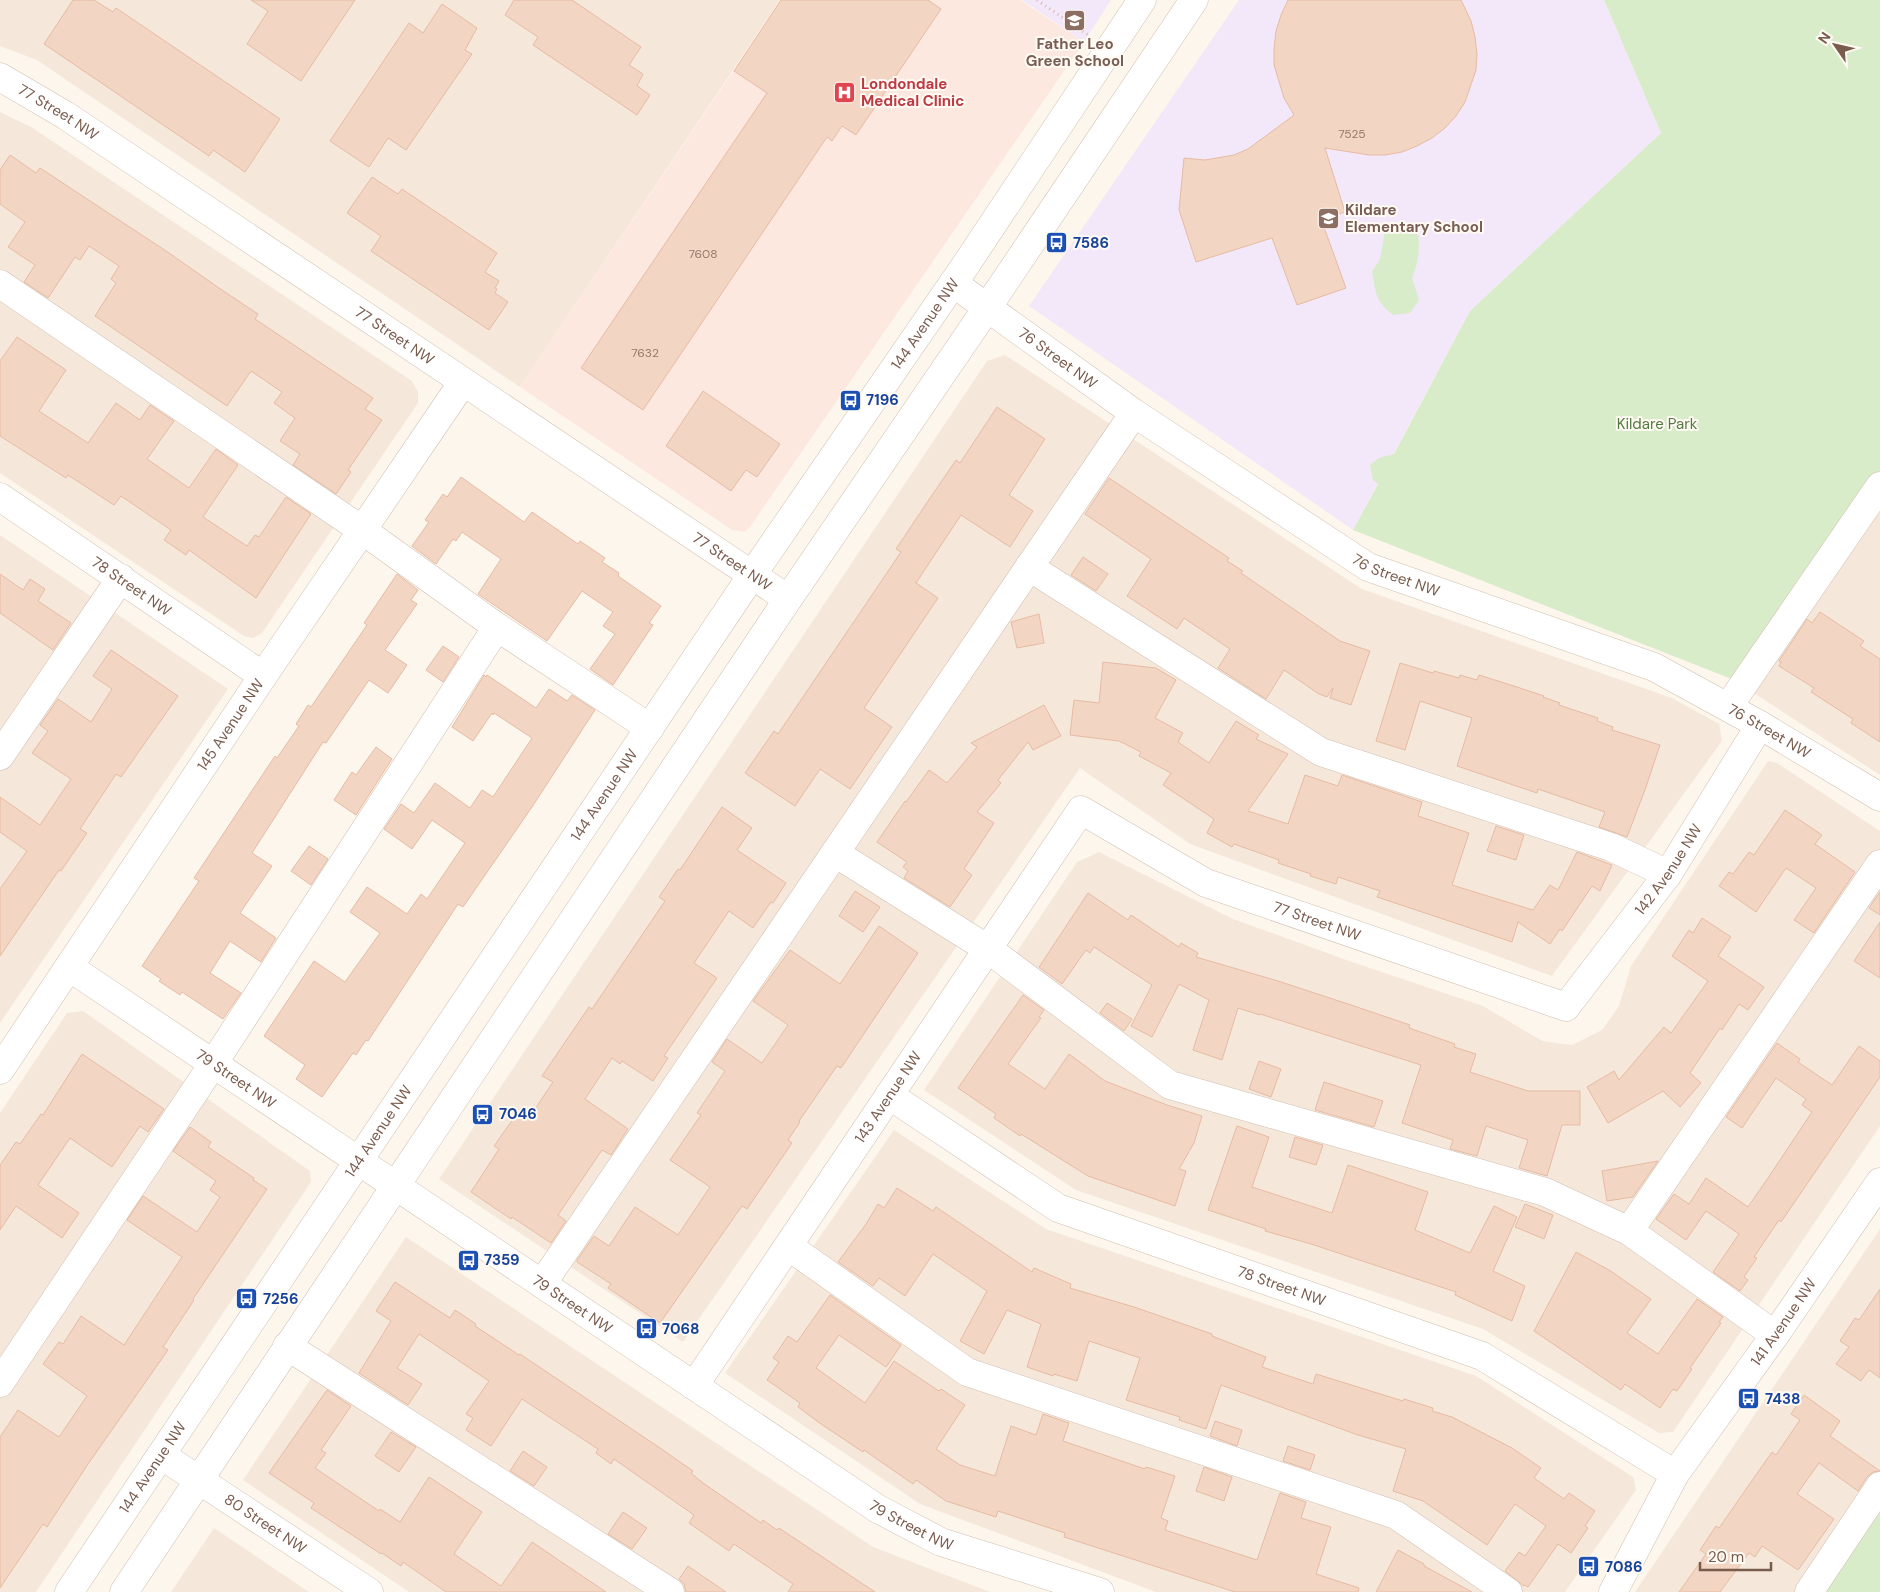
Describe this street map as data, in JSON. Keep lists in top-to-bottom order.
{
  "streets": {
    "street": [
      "77 Street NW",
      "144 Avenue NW",
      "76 Street NW",
      "78 Street NW",
      "145 Avenue NW",
      "142 Avenue NW",
      "79 Street NW",
      "143 Avenue NW",
      "141 Avenue NW",
      "80 Street NW"
    ]
  },
  "crossings": [
    ["77 Street NW", "144 Avenue NW"],
    ["77 Street NW", "145 Avenue NW"],
    ["77 Street NW", "142 Avenue NW"],
    ["77 Street NW", "143 Avenue NW"],
    ["144 Avenue NW", "76 Street NW"],
    ["144 Avenue NW", "79 Street NW"],
    ["144 Avenue NW", "80 Street NW"],
    ["76 Street NW", "142 Avenue NW"],
    ["78 Street NW", "145 Avenue NW"],
    ["78 Street NW", "143 Avenue NW"],
    ["78 Street NW", "141 Avenue NW"],
    ["145 Avenue NW", "79 Street NW"],
    ["79 Street NW", "143 Avenue NW"]
  ],
  "parks": ["Kildare Park"],
  "places": {
    "school or university": ["Father Leo Green School", "Kildare Elementary School"],
    "hospital": ["Londondale Medical Clinic"],
    "bus stop": [
      "7586",
      "7196",
      "7046",
      "7359",
      "7256",
      "7068",
      "7438",
      "7086"
    ]
  },
  "house_numbers": ["7525", "7608", "7632"],
  "scale_bar": "20 m",
  "north": "top left"
}
